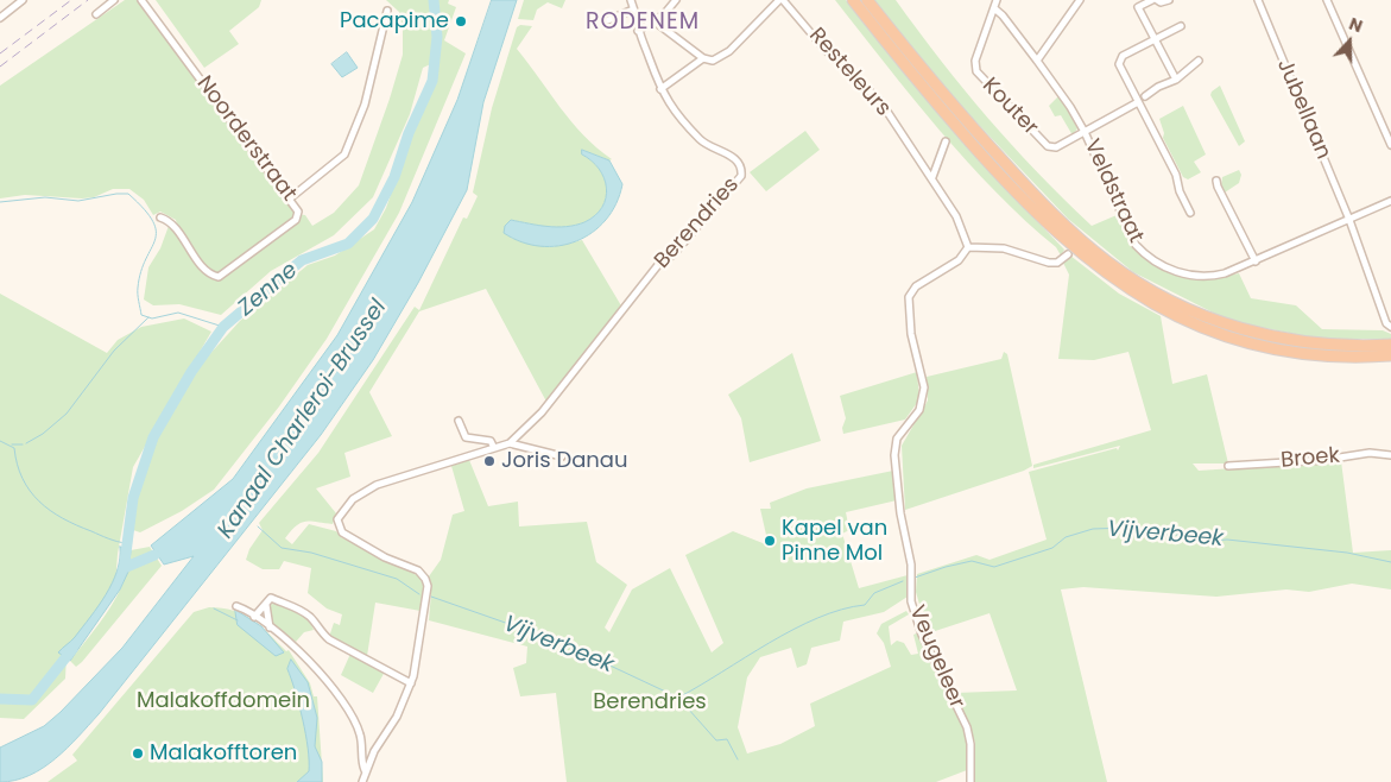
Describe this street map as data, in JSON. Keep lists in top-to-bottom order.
{
  "streets": {
    "street": [
      "Resteleurs",
      "Kouter",
      "Jubellaan",
      "Noorderstraat",
      "Veldstraat",
      "Berendries",
      "Broek",
      "Veugeleer"
    ]
  },
  "crossings": [
    ["Resteleurs", "Veugeleer"],
    ["Kouter", "Veldstraat"],
    ["Jubellaan", "Veldstraat"]
  ],
  "districts": ["RODENEM"],
  "water": ["Zenne", "Kanaal Charleroi-Brussel", "Vijverbeek"],
  "parks": ["Malakoffdomein", "Berendries"],
  "places": [
    "Pacapime",
    "Joris Danau",
    "Kapel van Pinne Mol",
    "Malakofftoren"
  ],
  "north": "top"
}
